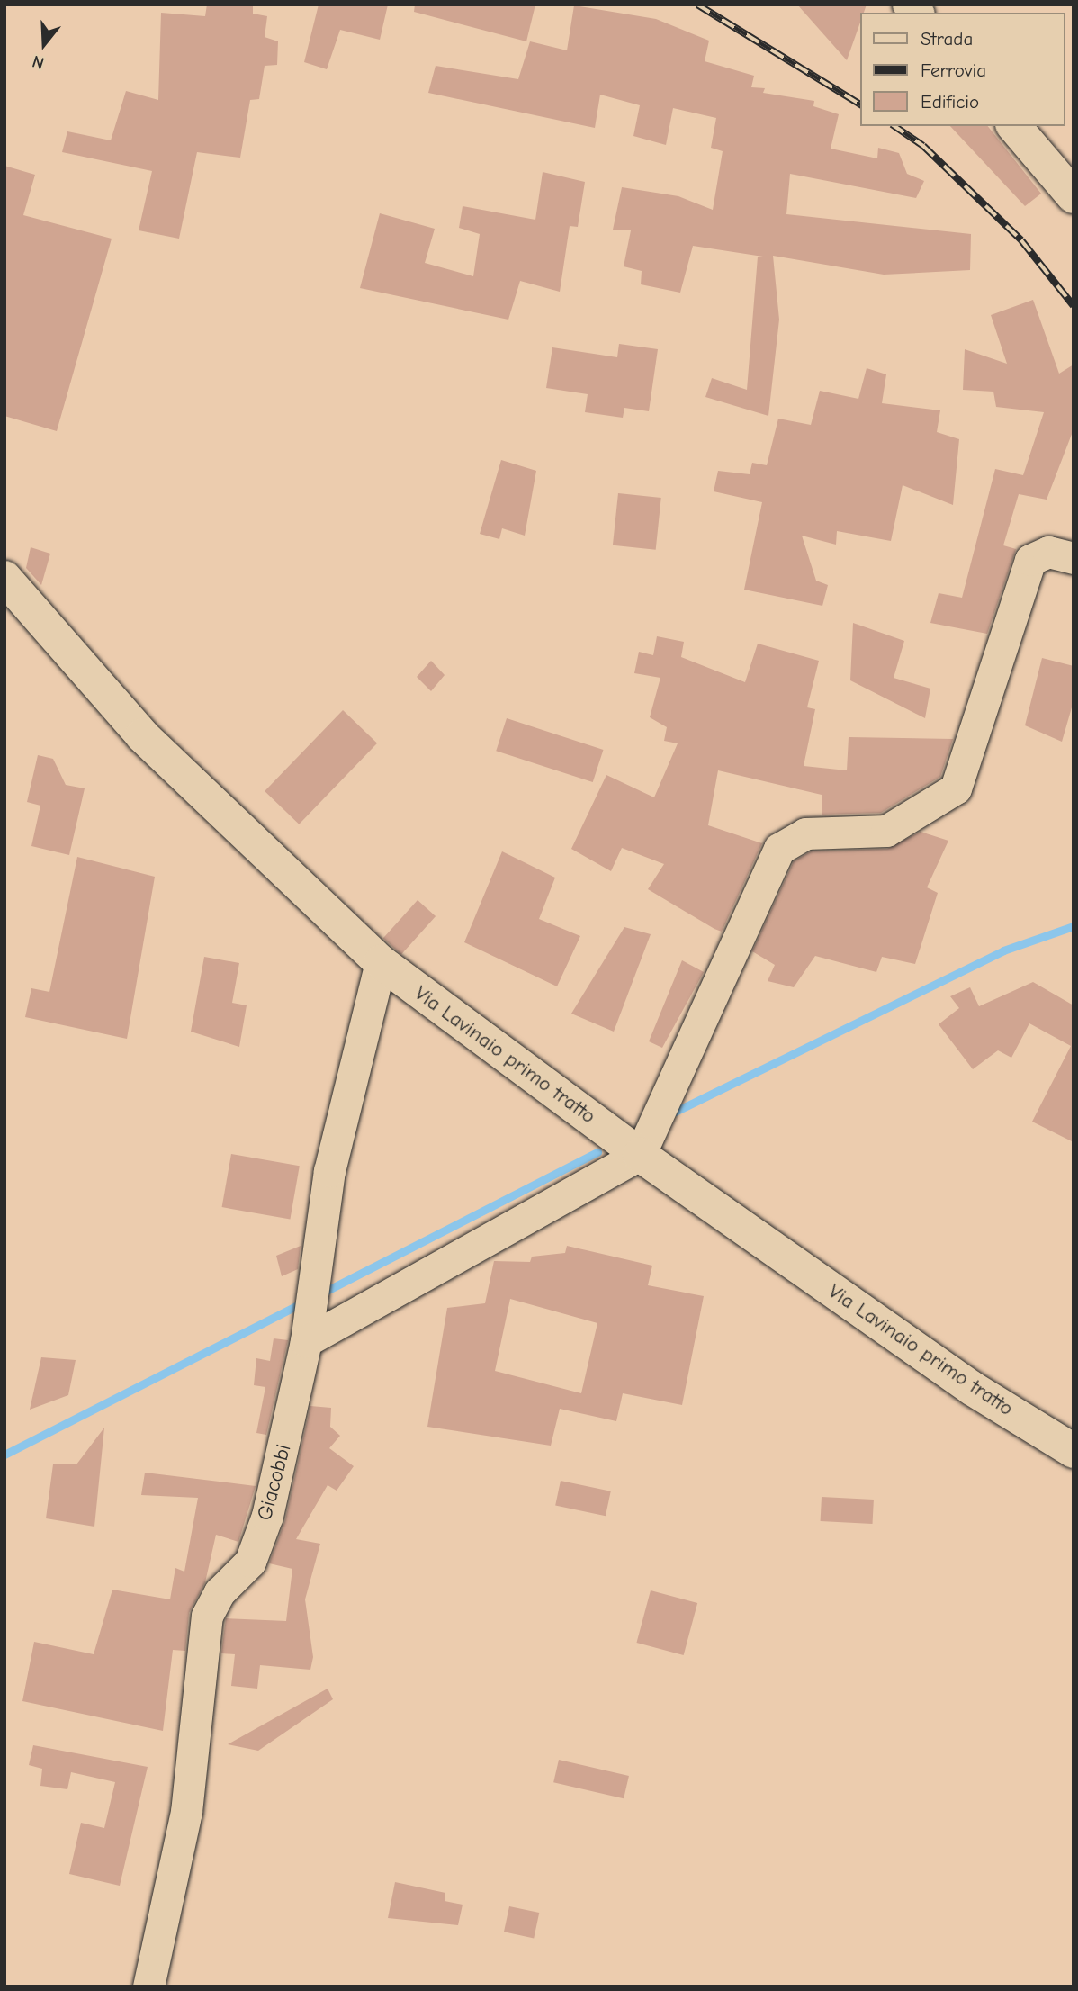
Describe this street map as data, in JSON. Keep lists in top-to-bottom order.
{
  "streets": {
    "street": ["Via Lavinaio primo tratto", "Giacobbi"]
  },
  "crossings": [
    ["Via Lavinaio primo tratto", "Giacobbi"]
  ],
  "legend": ["Strada", "Ferrovia", "Edificio"],
  "north": "bottom"
}
